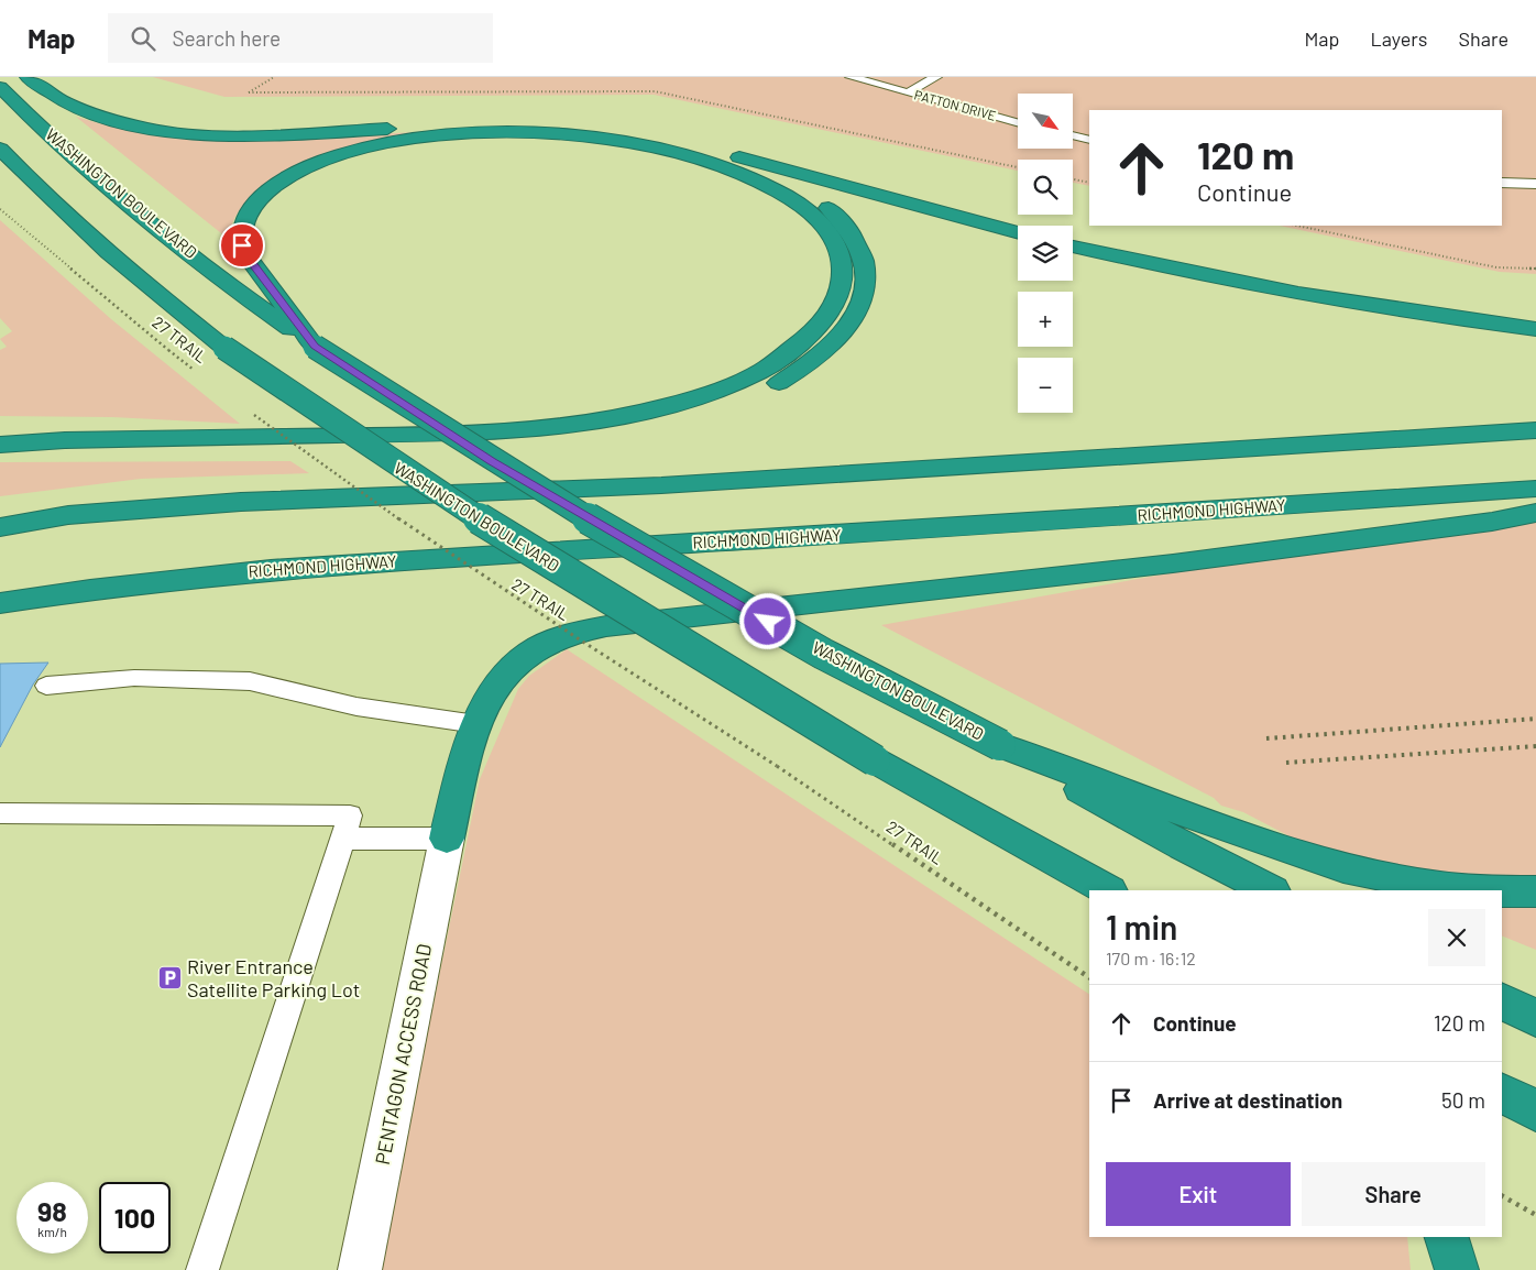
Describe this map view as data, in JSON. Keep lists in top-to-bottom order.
{
  "streets": {
    "highway": ["WASHINGTON BOULEVARD", "RICHMOND HIGHWAY"],
    "street": ["PENTAGON ACCESS ROAD"],
    "lane": ["PATTON DRIVE"],
    "path": ["27 TRAIL"]
  },
  "places": {
    "parking": ["River Entrance Satellite Parking Lot"]
  },
  "north": "bottom right",
  "page": {
    "header": "Map",
    "search": "Search here",
    "nav": ["Map", "Layers", "Share"],
    "map_buttons": ["+", "−"],
    "turn": ["120 m", "Continue"],
    "heading": ["1 min", "170 m · 16:12"],
    "list": [
      {
        "name": "Continue",
        "value": "120 m"
      },
      {
        "name": "Arrive at destination",
        "value": "50 m"
      }
    ],
    "buttons": ["Exit", "Share"],
    "speed": "98 km/h",
    "limit": "100"
  }
}
